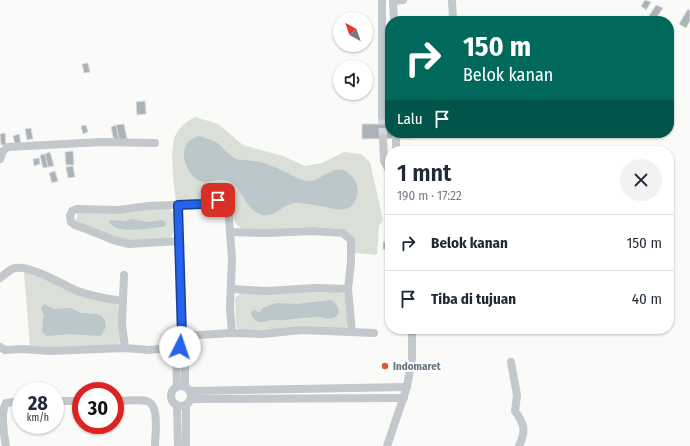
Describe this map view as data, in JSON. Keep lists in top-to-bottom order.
{
  "places": ["Indomaret"],
  "north": "top left",
  "page": {
    "turn": ["150 m", "Belok kanan"],
    "then": "Lalu",
    "heading": ["1 mnt", "190 m · 17:22"],
    "list": [
      {
        "name": "Belok kanan",
        "value": "150 m"
      },
      {
        "name": "Tiba di tujuan",
        "value": "40 m"
      }
    ],
    "speed": "28 km/h",
    "limit": "30"
  }
}
